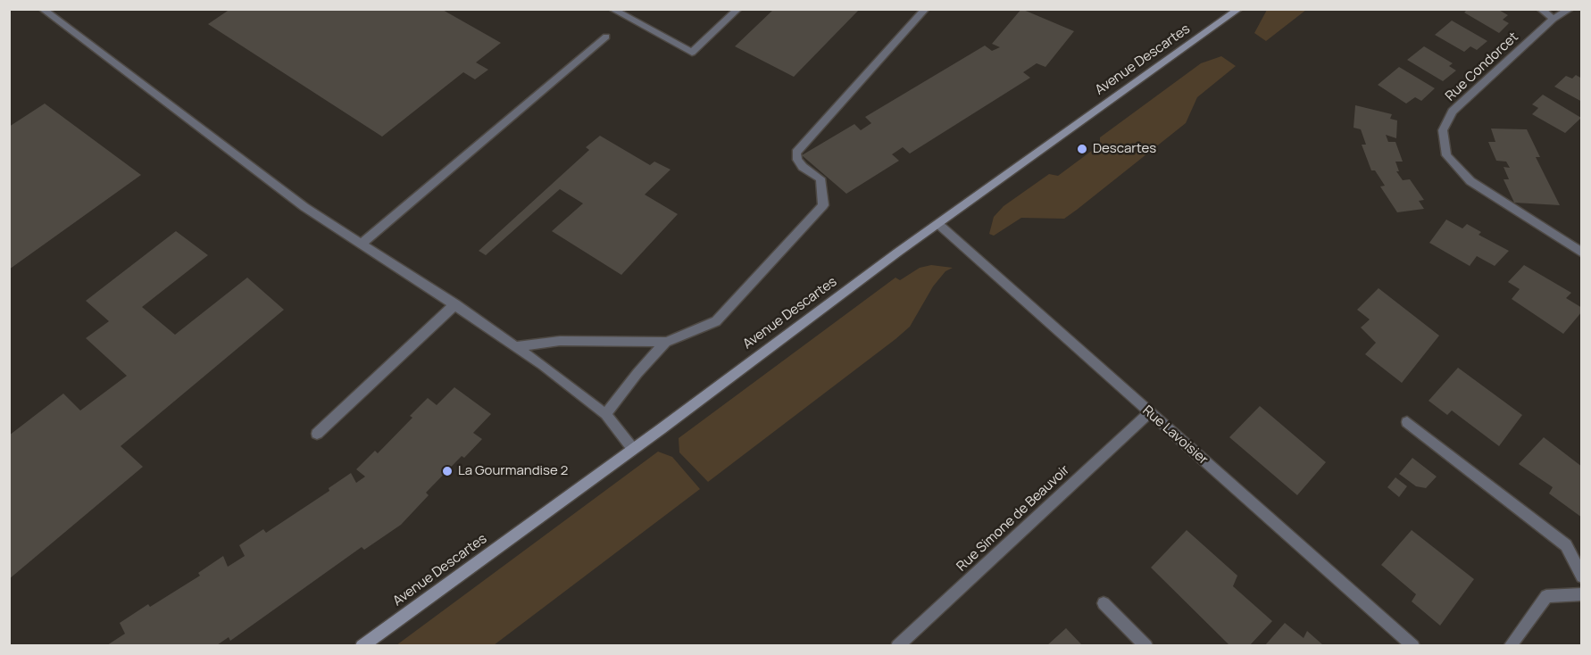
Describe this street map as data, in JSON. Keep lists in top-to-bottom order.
{
  "streets": {
    "main road": ["Avenue Descartes"],
    "street": ["Rue Condorcet", "Rue Lavoisier", "Rue Simone de Beauvoir"]
  },
  "crossings": [
    ["Avenue Descartes", "Rue Lavoisier"],
    ["Rue Lavoisier", "Rue Simone de Beauvoir"]
  ],
  "places": ["Descartes", "La Gourmandise 2"]
}
